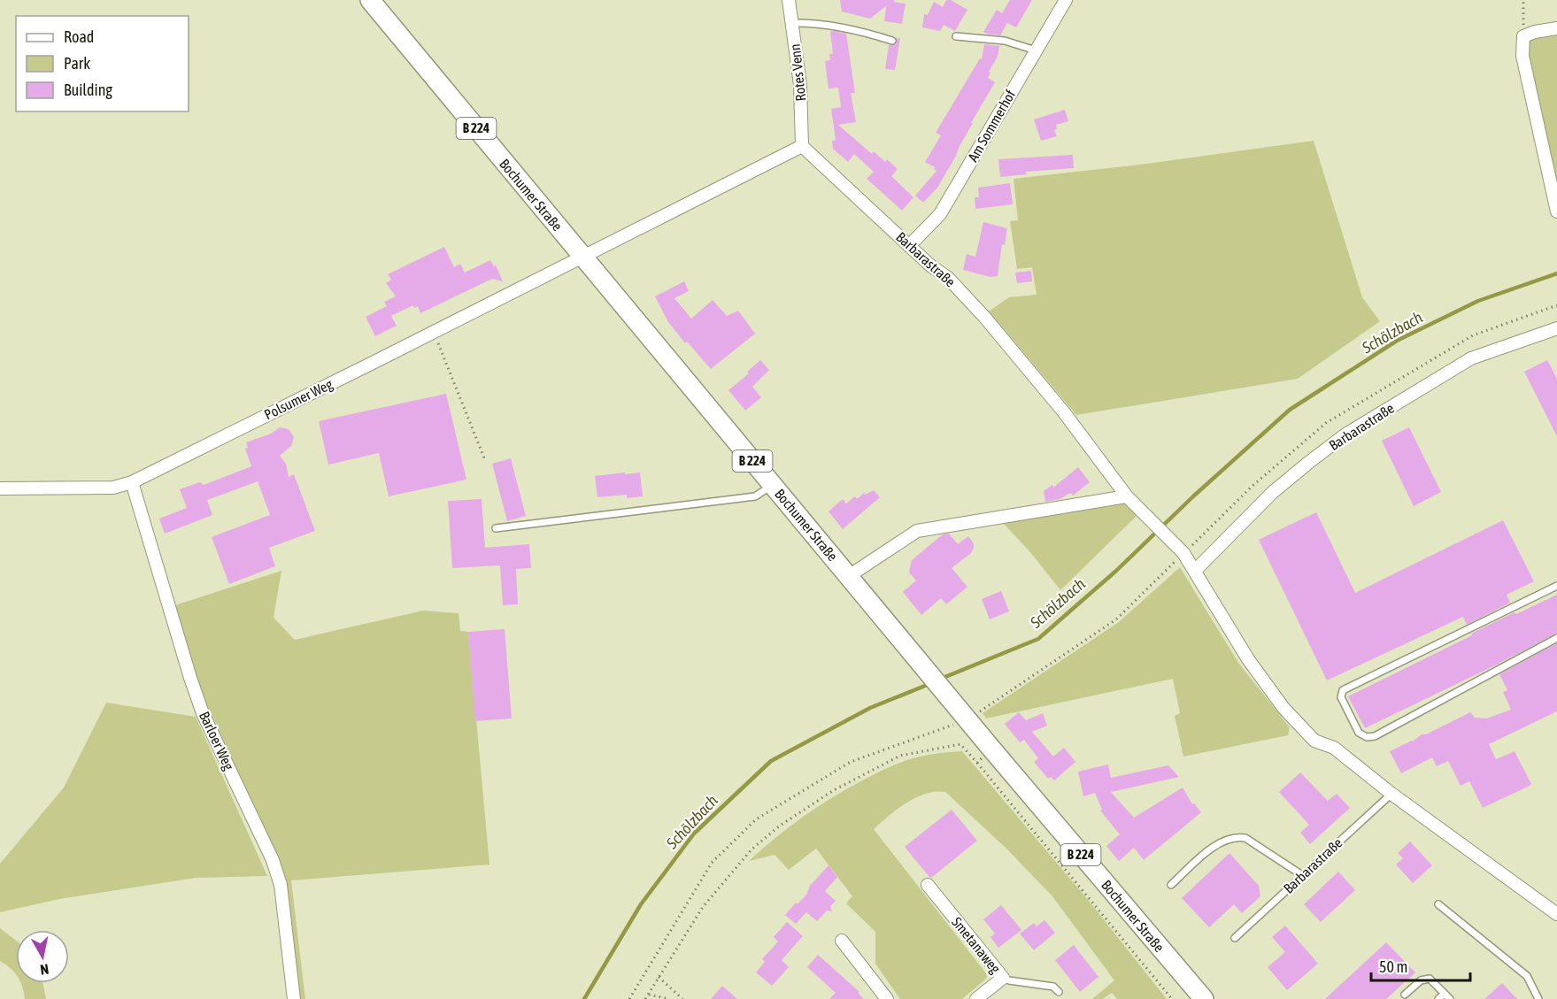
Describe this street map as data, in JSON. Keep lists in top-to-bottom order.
{
  "streets": {
    "main road": ["B 224", "Bochumer Straße"],
    "street": [
      "Rotes Venn",
      "Am Sommerhof",
      "Barbarastraße",
      "Polsumer Weg",
      "Barloer Weg",
      "Smetanaweg"
    ]
  },
  "crossings": [
    ["Rotes Venn", "Barbarastraße"],
    ["Am Sommerhof", "Barbarastraße"],
    ["Bochumer Straße", "Polsumer Weg"],
    ["Polsumer Weg", "Barloer Weg"]
  ],
  "water": ["Schölzbach"],
  "legend": ["Road", "Park", "Building"],
  "scale_bar": "50 m",
  "north": "bottom"
}
